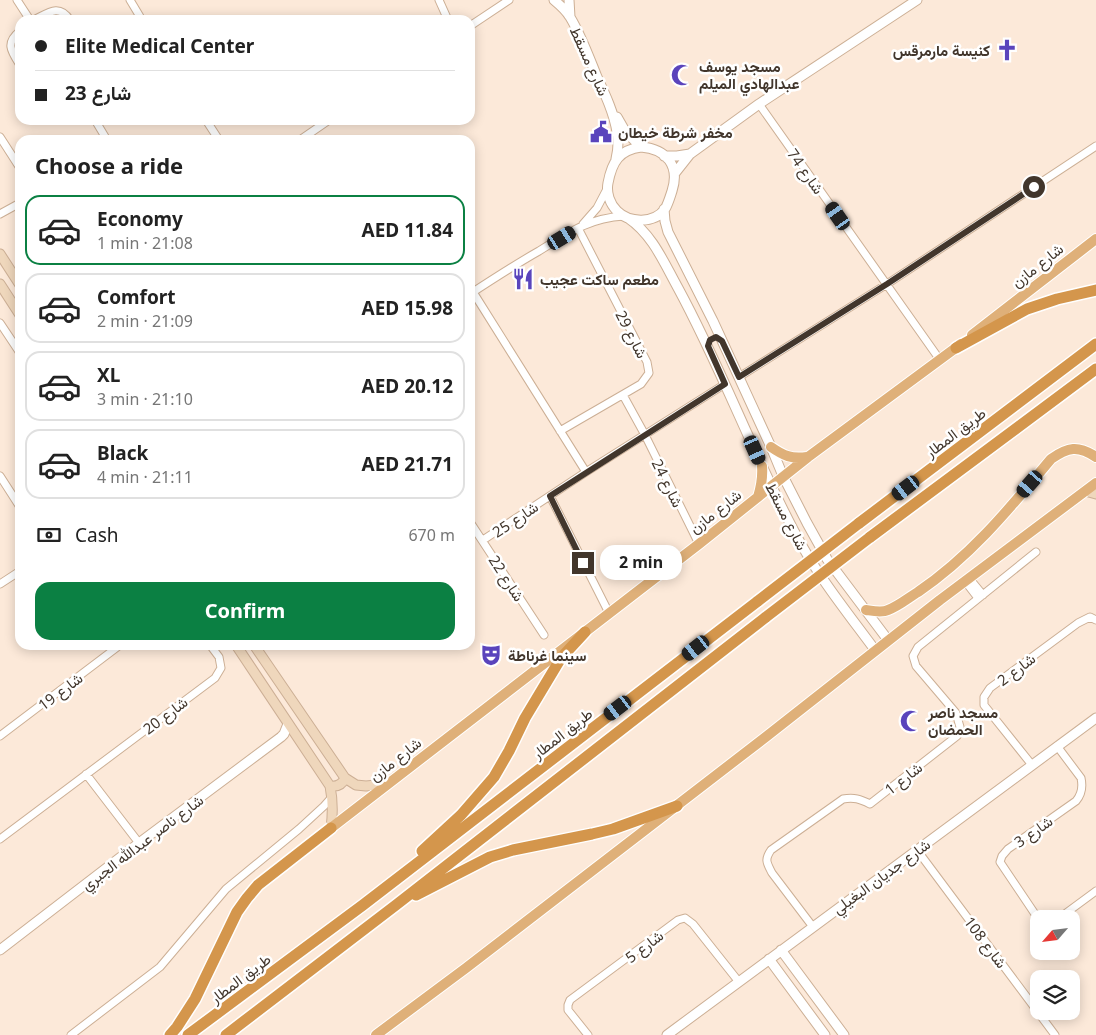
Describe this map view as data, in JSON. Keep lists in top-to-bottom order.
{
  "streets": {
    "highway": ["طريق المطار"],
    "main road": ["شارع مازن"],
    "street": [
      "شارع مسقط",
      "شارع 74",
      "شارع 29",
      "شارع 24",
      "شارع 25",
      "شارع 22",
      "شارع 2",
      "شارع 19",
      "شارع 20",
      "شارع 1",
      "شارع 3",
      "شارع ناصر عبدالله الجبري",
      "شارع جديان البغيلي",
      "شارع 108",
      "شارع 5"
    ]
  },
  "crossings": [
    ["شارع مسقط", "شارع مازن"],
    ["شارع مسقط", "شارع 25"],
    ["شارع 74", "شارع مازن"],
    ["شارع مازن", "شارع 24"],
    ["شارع 29", "شارع 24"],
    ["شارع 24", "شارع 25"],
    ["شارع 25", "شارع 22"],
    ["شارع 2", "شارع جديان البغيلي"],
    ["شارع 1", "شارع جديان البغيلي"],
    ["شارع 3", "شارع جديان البغيلي"],
    ["شارع جديان البغيلي", "شارع 108"],
    ["شارع جديان البغيلي", "شارع 5"]
  ],
  "places": {
    "church": ["كنيسة مارمرقس"],
    "mosque": ["مسجد يوسف عبدالهادي الميلم", "مسجد ناصر الحمضان"],
    "public building": ["مخفر شرطة خيطان"],
    "restaurant": ["مطعم ساكت عجيب"],
    "theatre": ["سينما غرناطة"]
  },
  "north": "bottom left",
  "page": {
    "banner": ["Elite Medical Center", "شارع 23"],
    "heading": "Choose a ride",
    "list": [
      {
        "name": "Economy",
        "note": "1 min · 21:08",
        "value": "AED 11.84"
      },
      {
        "name": "Comfort",
        "note": "2 min · 21:09",
        "value": "AED 15.98"
      },
      {
        "name": "XL",
        "note": "3 min · 21:10",
        "value": "AED 20.12"
      },
      {
        "name": "Black",
        "note": "4 min · 21:11",
        "value": "AED 21.71"
      }
    ],
    "pay": ["Cash", "670 m"],
    "bubble": "2 min",
    "buttons": "Confirm"
  }
}
